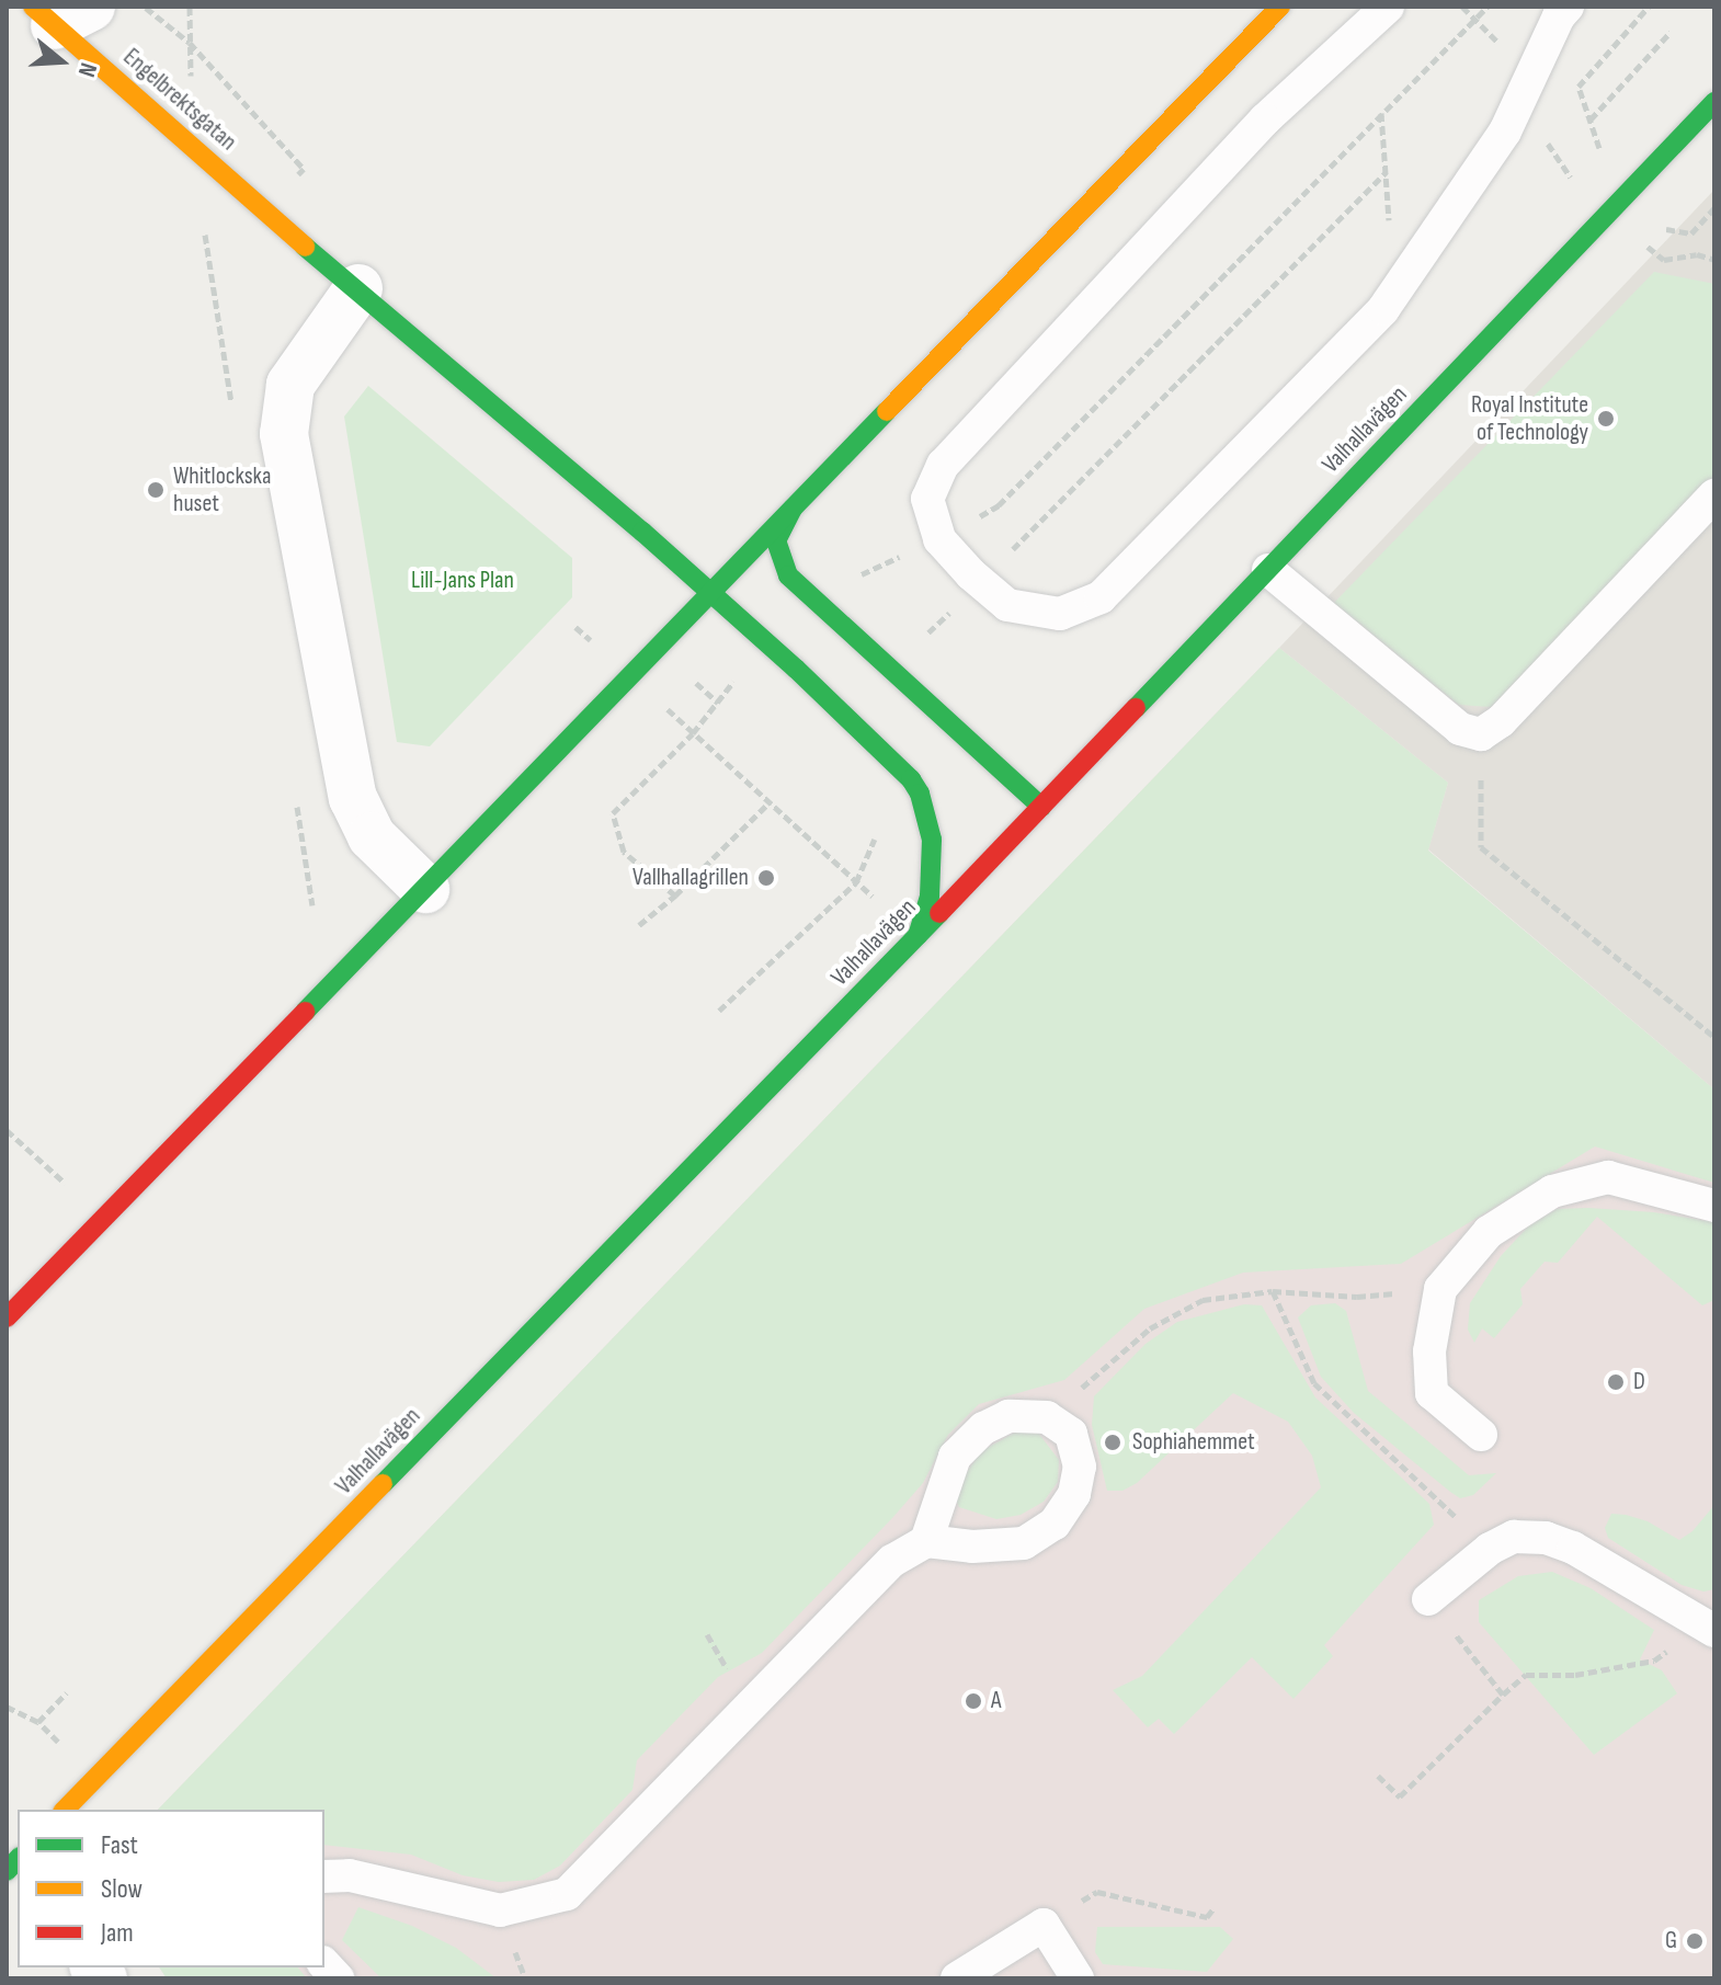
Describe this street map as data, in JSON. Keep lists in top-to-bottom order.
{
  "streets": {
    "main road": ["Engelbrektsgatan", "Valhallavägen"]
  },
  "parks": ["Lill-Jans Plan"],
  "places": [
    "Royal Institute of Technology",
    "Whitlockska huset",
    "Vallhallagrillen",
    "D",
    "Sophiahemmet",
    "A",
    "G"
  ],
  "legend": ["Fast", "Slow", "Jam"],
  "north": "right"
}
